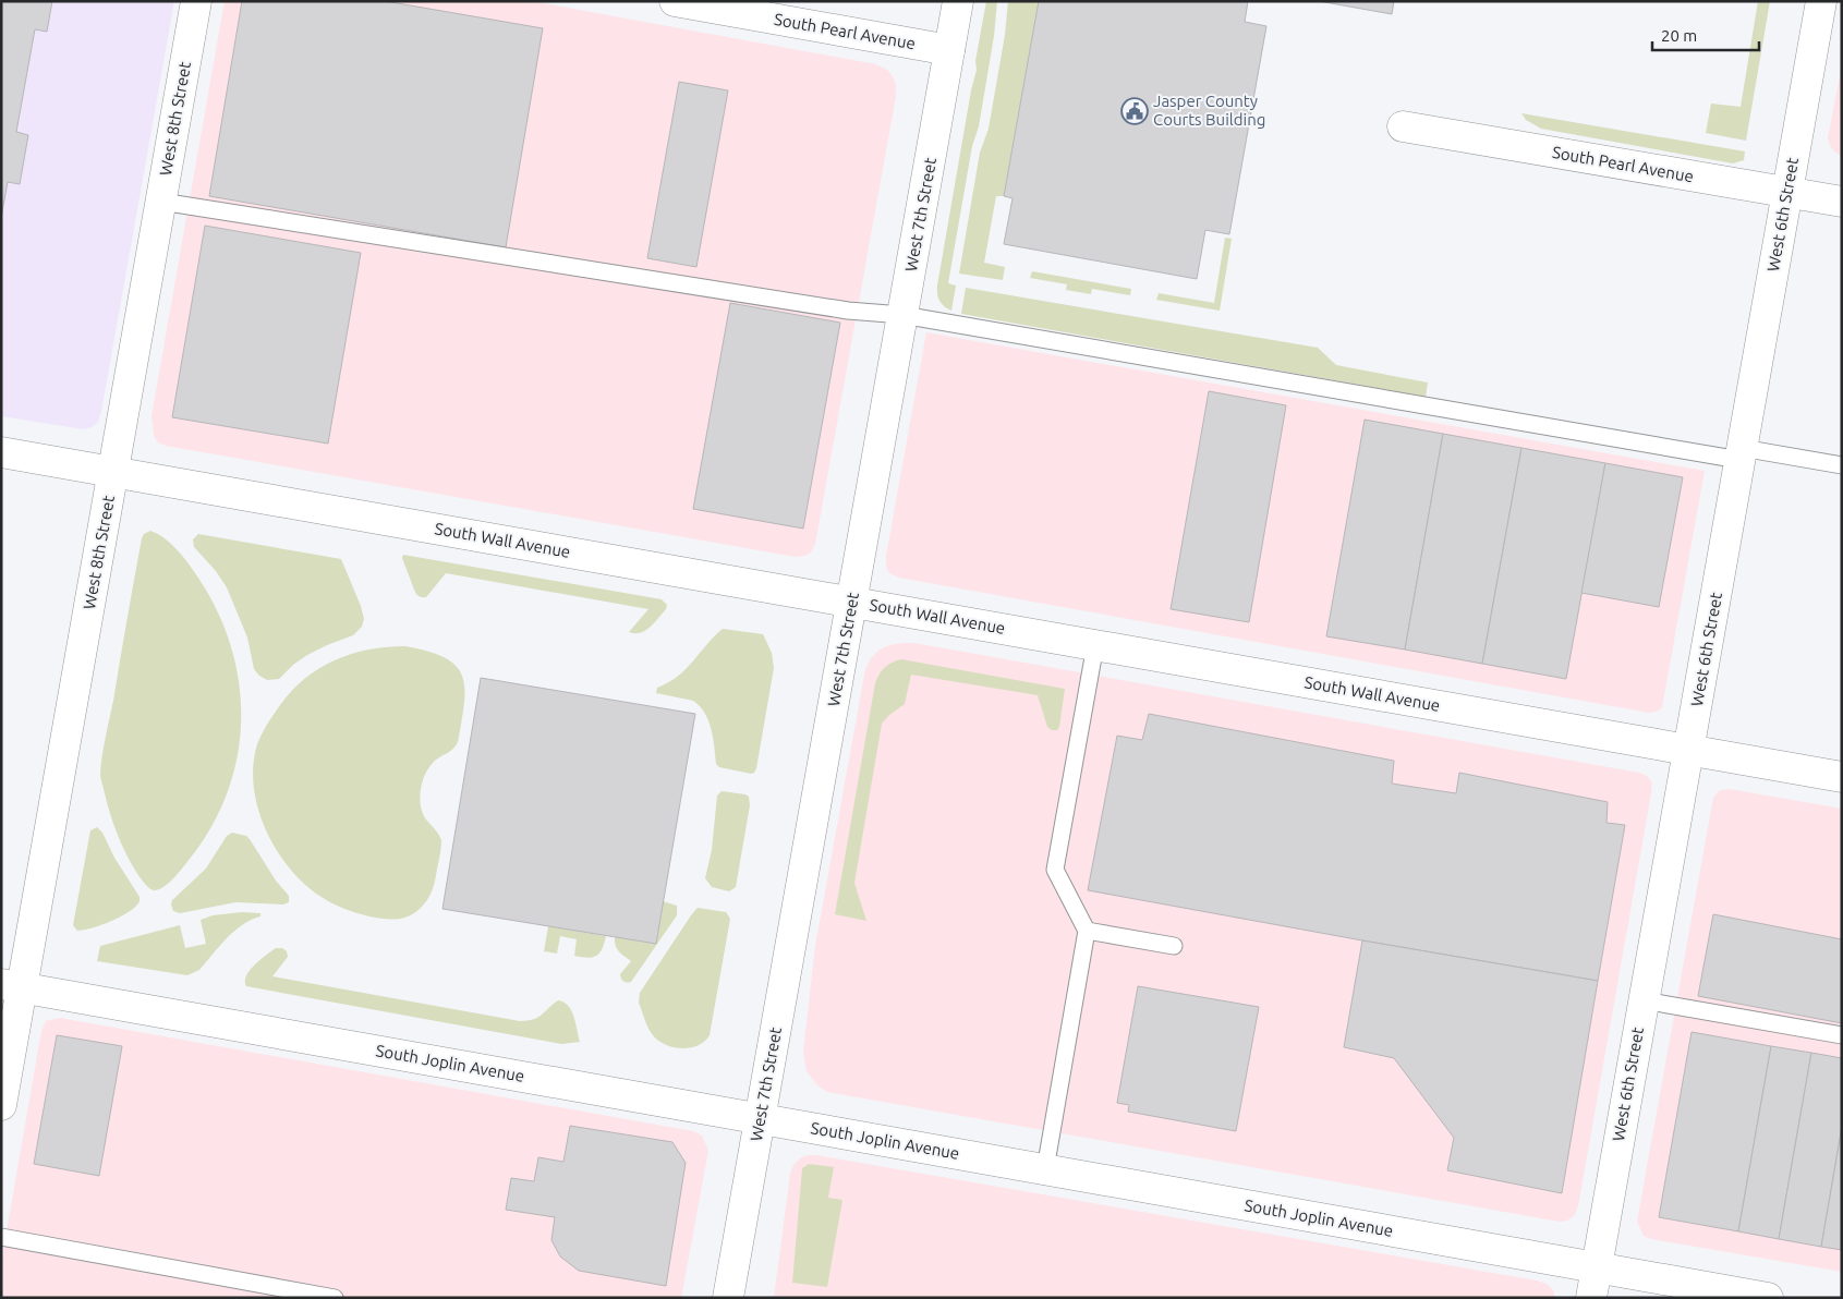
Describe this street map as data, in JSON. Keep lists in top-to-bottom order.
{
  "streets": {
    "street": [
      "South Pearl Avenue",
      "West 8th Street",
      "West 7th Street",
      "West 6th Street",
      "South Wall Avenue",
      "South Joplin Avenue"
    ]
  },
  "crossings": [
    ["South Pearl Avenue", "West 7th Street"],
    ["South Pearl Avenue", "West 6th Street"],
    ["West 8th Street", "South Wall Avenue"],
    ["West 8th Street", "South Joplin Avenue"],
    ["West 7th Street", "South Wall Avenue"],
    ["West 7th Street", "South Joplin Avenue"],
    ["West 6th Street", "South Wall Avenue"],
    ["West 6th Street", "South Joplin Avenue"]
  ],
  "places": {
    "public building": ["Jasper County Courts Building"]
  },
  "scale_bar": "20 m"
}
